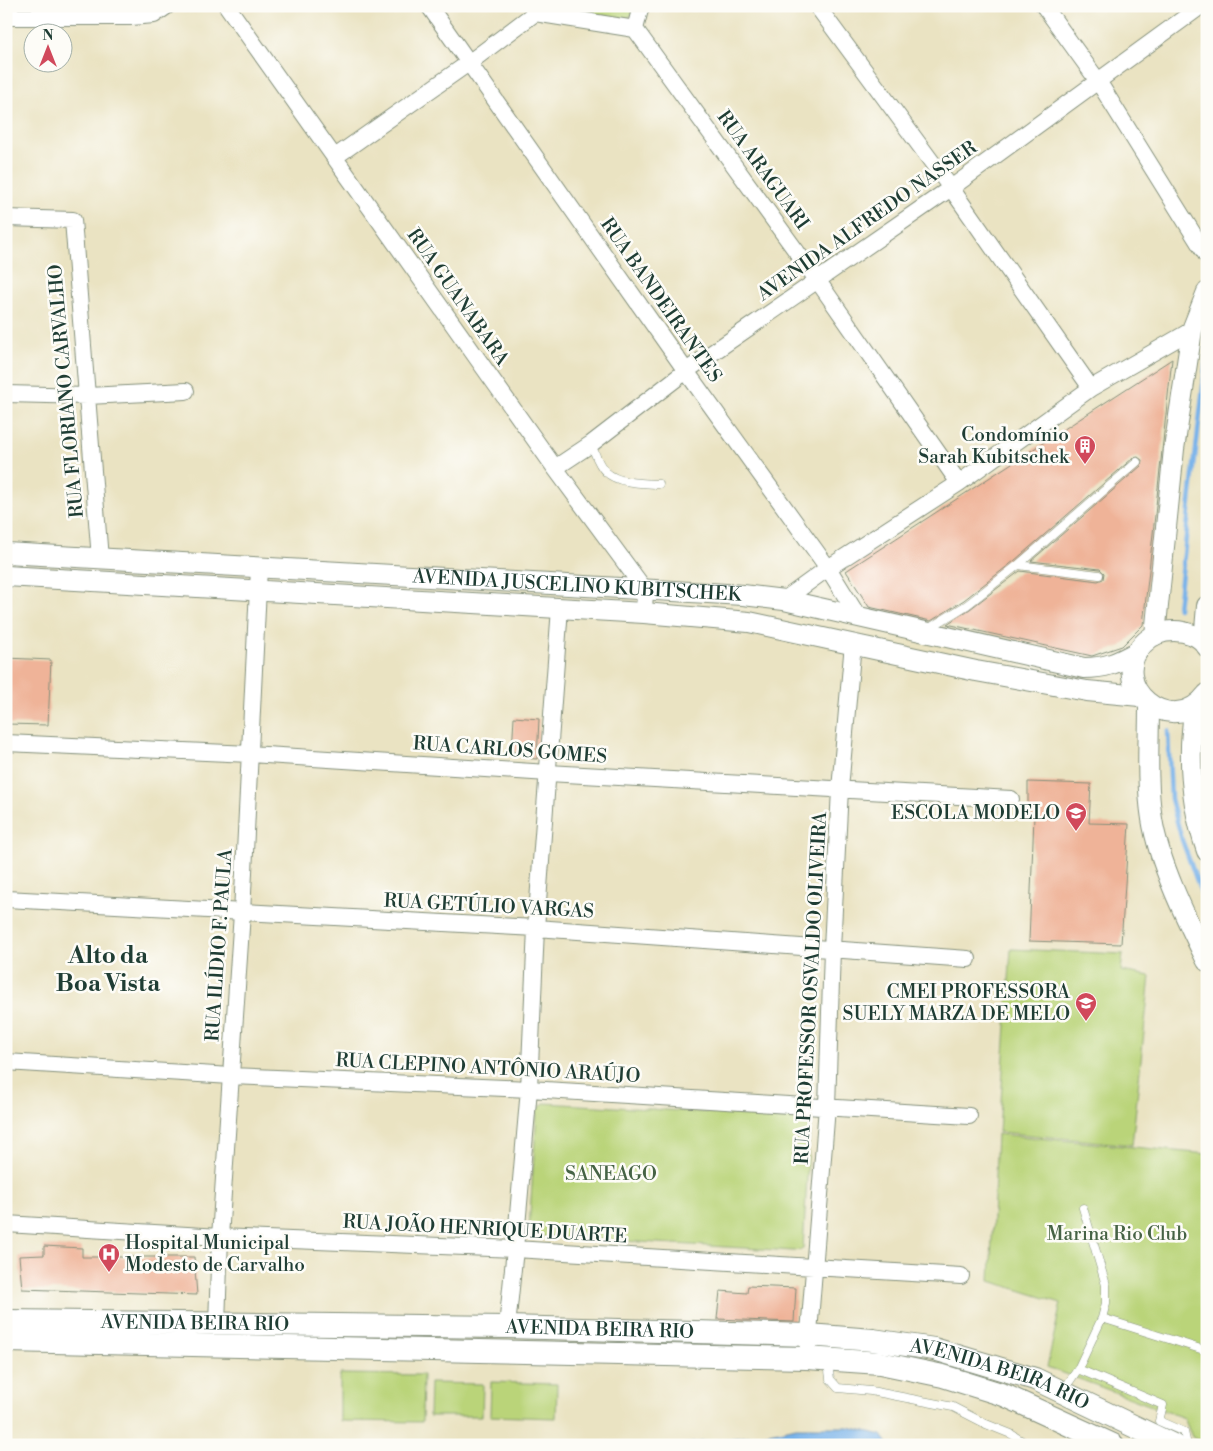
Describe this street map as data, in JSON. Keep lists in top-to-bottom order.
{
  "streets": {
    "main road": ["AVENIDA BEIRA RIO"],
    "street": [
      "RUA ARAGUARI",
      "AVENIDA ALFREDO NASSER",
      "RUA GUANABARA",
      "RUA BANDEIRANTES",
      "RUA FLORIANO CARVALHO",
      "AVENIDA JUSCELINO KUBITSCHEK",
      "RUA CARLOS GOMES",
      "RUA GETÚLIO VARGAS",
      "RUA ILÍDIO F. PAULA",
      "RUA PROFESSOR OSVALDO OLIVEIRA",
      "RUA CLEPINO ANTÔNIO ARAÚJO",
      "RUA JOÃO HENRIQUE DUARTE"
    ]
  },
  "crossings": [
    ["RUA ARAGUARI", "AVENIDA ALFREDO NASSER"],
    ["AVENIDA ALFREDO NASSER", "RUA GUANABARA"],
    ["AVENIDA ALFREDO NASSER", "RUA BANDEIRANTES"],
    ["RUA GUANABARA", "AVENIDA JUSCELINO KUBITSCHEK"],
    ["RUA BANDEIRANTES", "AVENIDA JUSCELINO KUBITSCHEK"],
    ["RUA FLORIANO CARVALHO", "AVENIDA JUSCELINO KUBITSCHEK"],
    ["AVENIDA JUSCELINO KUBITSCHEK", "RUA ILÍDIO F. PAULA"],
    ["AVENIDA JUSCELINO KUBITSCHEK", "RUA PROFESSOR OSVALDO OLIVEIRA"],
    ["RUA CARLOS GOMES", "RUA ILÍDIO F. PAULA"],
    ["RUA CARLOS GOMES", "RUA PROFESSOR OSVALDO OLIVEIRA"],
    ["RUA GETÚLIO VARGAS", "RUA ILÍDIO F. PAULA"],
    ["RUA GETÚLIO VARGAS", "RUA PROFESSOR OSVALDO OLIVEIRA"],
    ["RUA ILÍDIO F. PAULA", "RUA CLEPINO ANTÔNIO ARAÚJO"],
    ["RUA ILÍDIO F. PAULA", "RUA JOÃO HENRIQUE DUARTE"],
    ["RUA ILÍDIO F. PAULA", "AVENIDA BEIRA RIO"],
    ["RUA PROFESSOR OSVALDO OLIVEIRA", "RUA CLEPINO ANTÔNIO ARAÚJO"],
    ["RUA PROFESSOR OSVALDO OLIVEIRA", "RUA JOÃO HENRIQUE DUARTE"],
    ["RUA PROFESSOR OSVALDO OLIVEIRA", "AVENIDA BEIRA RIO"]
  ],
  "districts": ["Alto da Boa Vista"],
  "parks": ["SANEAGO", "Marina Rio Club"],
  "places": {
    "building": ["Condomínio Sarah Kubitschek"],
    "school or university": ["ESCOLA MODELO", "CMEI PROFESSORA SUELY MARZA DE MELO"],
    "hospital": ["Hospital Municipal Modesto de Carvalho"]
  },
  "north": "top"
}
